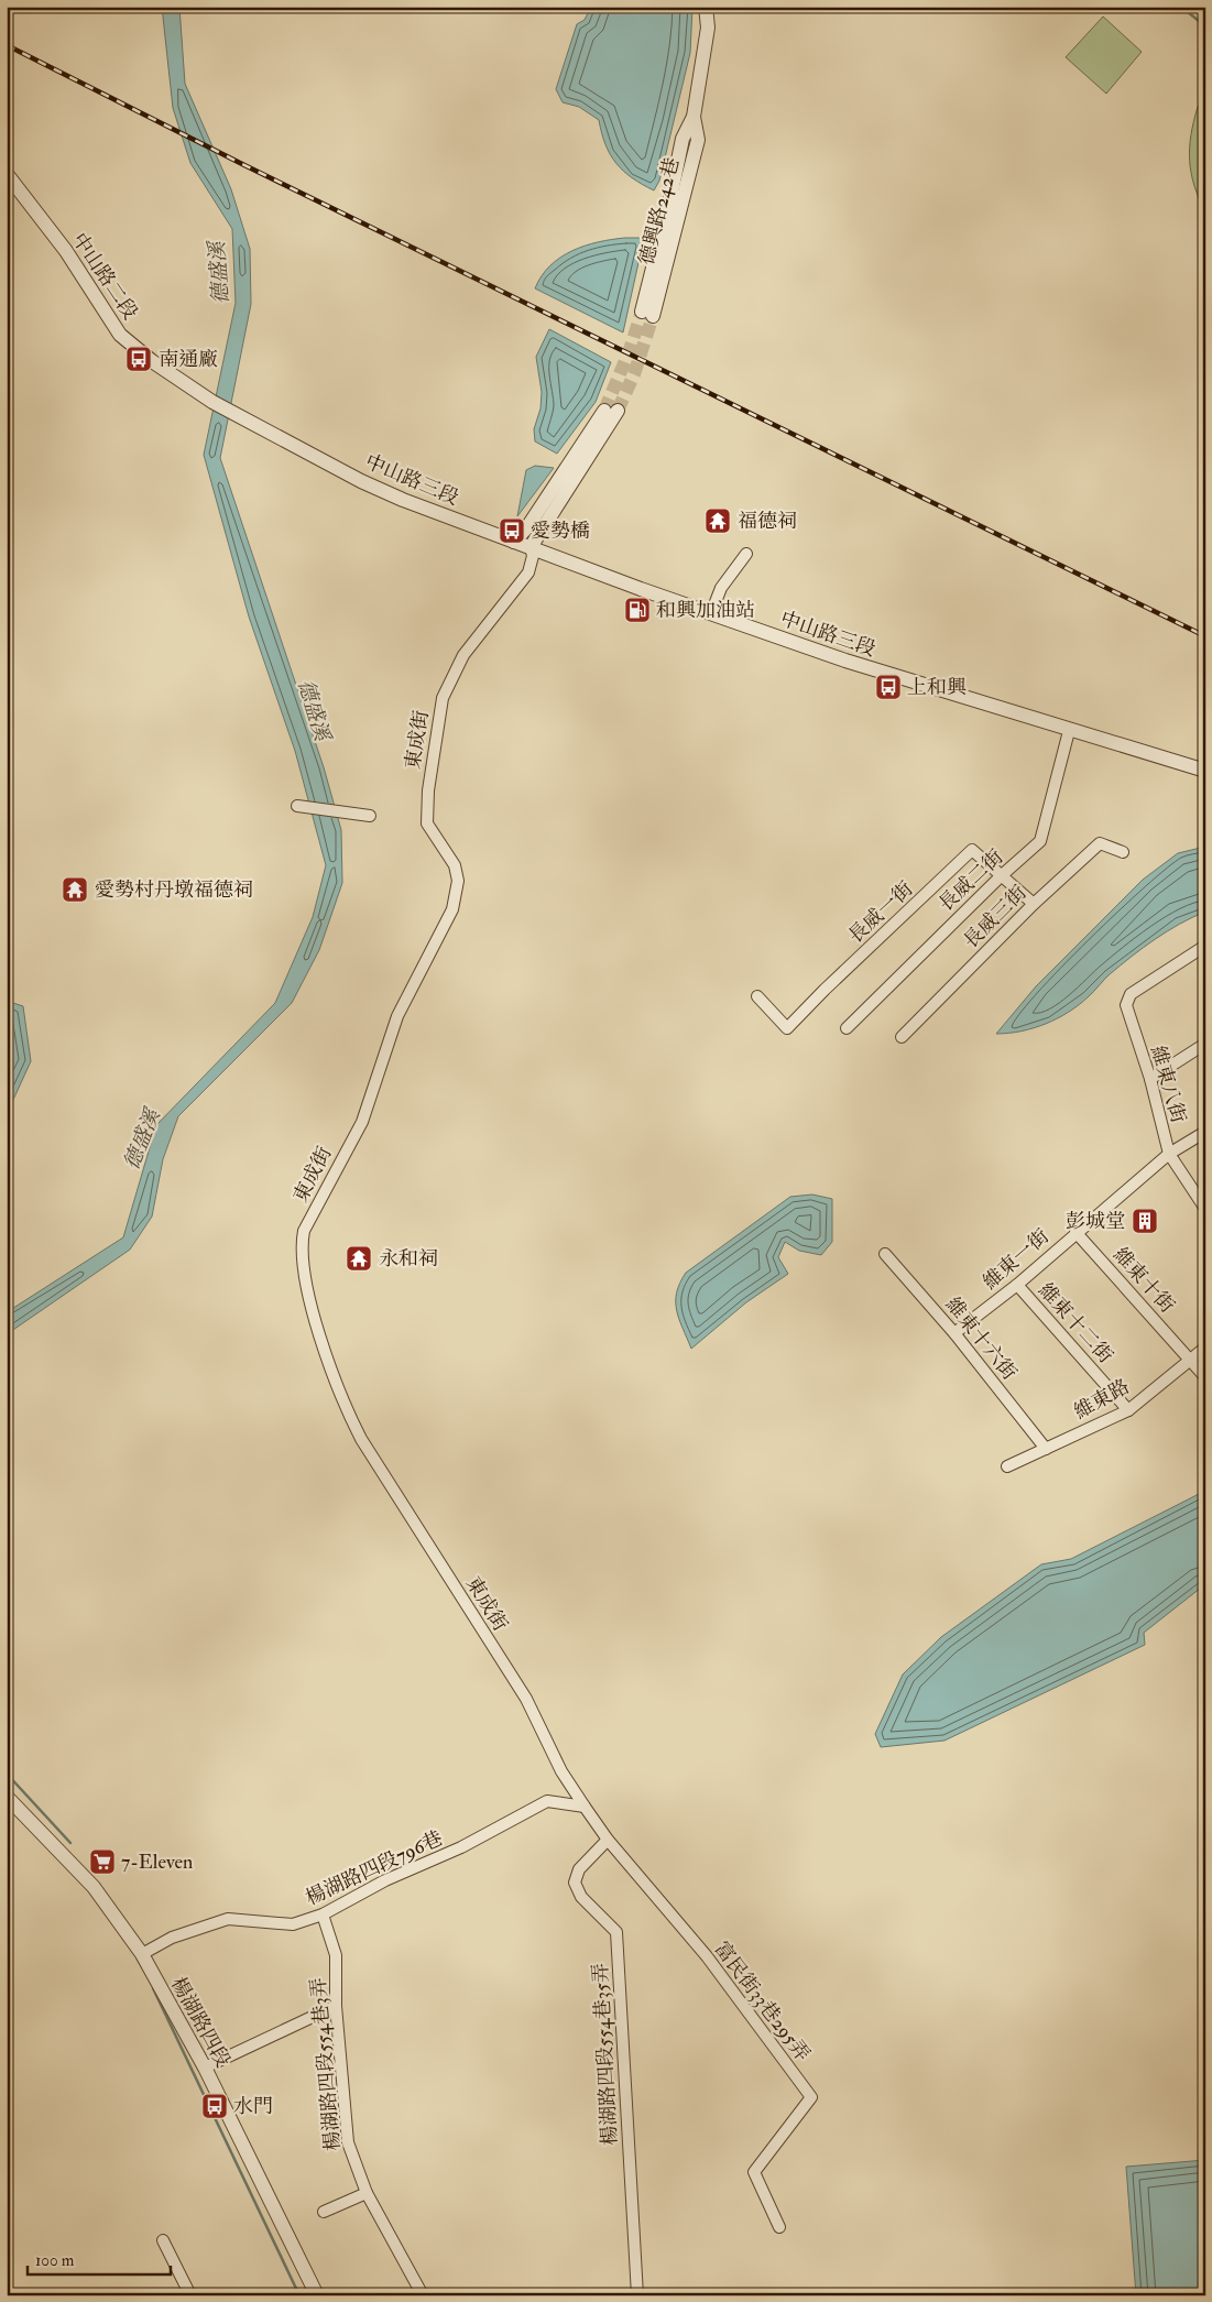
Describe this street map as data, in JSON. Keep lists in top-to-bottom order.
{
  "streets": {
    "street": [
      "德興路242巷",
      "中山路二段",
      "中山路三段",
      "東成街",
      "長威二街",
      "長威一街",
      "長威三街",
      "維東八街",
      "維東一街",
      "維東十街",
      "維東十二街",
      "維東十六街",
      "維東路",
      "楊湖路四段796巷",
      "富民街33巷295弄",
      "楊湖路四段",
      "楊湖路四段554巷35弄",
      "楊湖路四段554巷3弄"
    ]
  },
  "crossings": [
    ["中山路二段", "中山路三段"],
    ["中山路三段", "東成街"],
    ["中山路三段", "長威二街"],
    ["東成街", "楊湖路四段796巷"],
    ["東成街", "富民街33巷295弄"],
    ["長威二街", "長威一街"],
    ["長威一街", "長威三街"],
    ["維東八街", "維東一街"],
    ["維東一街", "維東十街"],
    ["維東一街", "維東十二街"],
    ["維東一街", "維東十六街"],
    ["維東十街", "維東路"],
    ["維東十二街", "維東路"],
    ["維東十六街", "維東路"],
    ["楊湖路四段796巷", "富民街33巷295弄"],
    ["楊湖路四段796巷", "楊湖路四段"],
    ["楊湖路四段796巷", "楊湖路四段554巷3弄"],
    ["富民街33巷295弄", "楊湖路四段554巷35弄"]
  ],
  "water": ["德盛溪"],
  "places": {
    "bus stop": [
      "南通廠",
      "愛勢橋",
      "上和興",
      "水門"
    ],
    "temple": ["福德祠", "愛勢村丹墩福德祠", "永和祠"],
    "fuel station": ["和興加油站"],
    "building": ["彭城堂"],
    "supermarket": ["7-Eleven"]
  },
  "scale_bar": "100 m"
}
